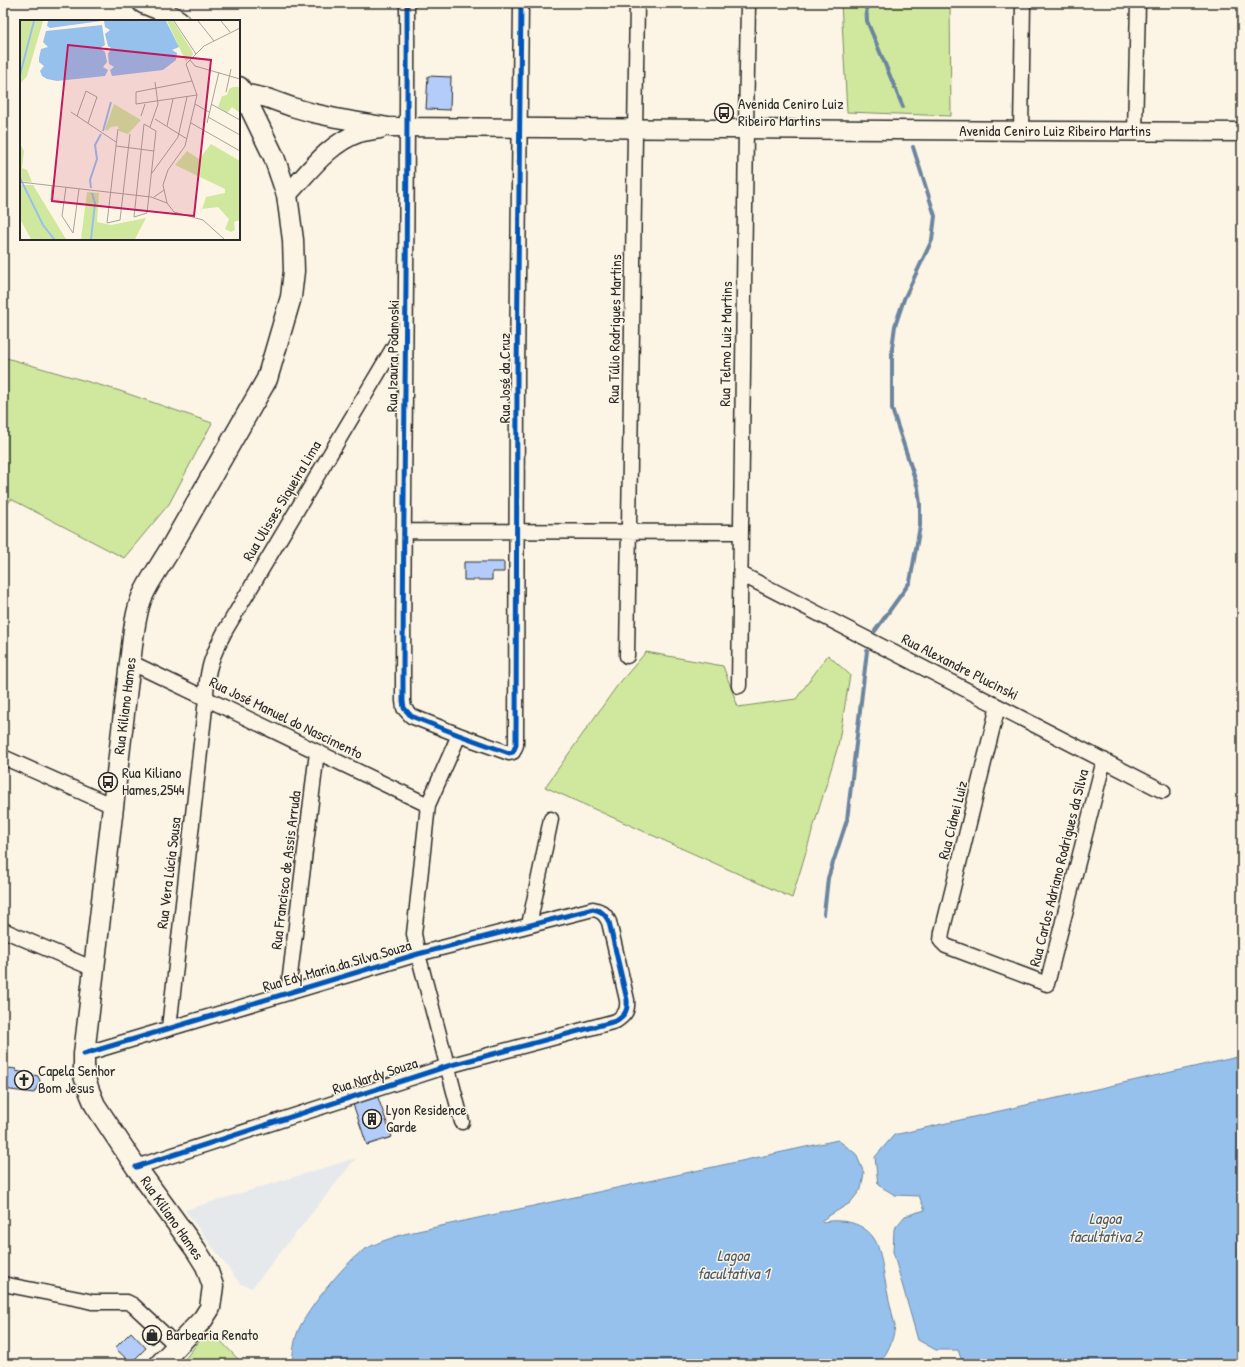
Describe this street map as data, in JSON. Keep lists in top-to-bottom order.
{
  "streets": {
    "main road": ["Rua Kiliano Hames"],
    "street": [
      "Avenida Ceniro Luiz Ribeiro Martins",
      "Rua Túlio Rodrigues Martins",
      "Rua Telmo Luiz Martins",
      "Rua Izaura Podanoski",
      "Rua José da Cruz",
      "Rua Ulisses Siqueira Lima",
      "Rua Alexandre Plucinski",
      "Rua José Manuel do Nascimento",
      "Rua Cidnei Luiz",
      "Rua Carlos Adriano Rodrigues da Silva",
      "Rua Francisco de Assis Arruda",
      "Rua Vera Lúcia Sousa",
      "Rua Edy Maria da Silva Souza",
      "Rua Nardy Souza"
    ]
  },
  "crossings": [
    ["Avenida Ceniro Luiz Ribeiro Martins", "Rua Túlio Rodrigues Martins"],
    ["Avenida Ceniro Luiz Ribeiro Martins", "Rua Telmo Luiz Martins"],
    ["Avenida Ceniro Luiz Ribeiro Martins", "Rua Izaura Podanoski"],
    ["Avenida Ceniro Luiz Ribeiro Martins", "Rua José da Cruz"],
    ["Avenida Ceniro Luiz Ribeiro Martins", "Rua Kiliano Hames"],
    ["Rua Telmo Luiz Martins", "Rua Alexandre Plucinski"],
    ["Rua Izaura Podanoski", "Rua José da Cruz"],
    ["Rua Izaura Podanoski", "Rua Ulisses Siqueira Lima"],
    ["Rua Ulisses Siqueira Lima", "Rua José Manuel do Nascimento"],
    ["Rua Ulisses Siqueira Lima", "Rua Vera Lúcia Sousa"],
    ["Rua Alexandre Plucinski", "Rua Cidnei Luiz"],
    ["Rua Alexandre Plucinski", "Rua Carlos Adriano Rodrigues da Silva"],
    ["Rua Kiliano Hames", "Rua José Manuel do Nascimento"],
    ["Rua Kiliano Hames", "Rua Edy Maria da Silva Souza"],
    ["Rua Kiliano Hames", "Rua Nardy Souza"],
    ["Rua José Manuel do Nascimento", "Rua Francisco de Assis Arruda"],
    ["Rua José Manuel do Nascimento", "Rua Vera Lúcia Sousa"],
    ["Rua Cidnei Luiz", "Rua Carlos Adriano Rodrigues da Silva"],
    ["Rua Francisco de Assis Arruda", "Rua Edy Maria da Silva Souza"],
    ["Rua Vera Lúcia Sousa", "Rua Edy Maria da Silva Souza"],
    ["Rua Edy Maria da Silva Souza", "Rua Nardy Souza"]
  ],
  "water": ["Lagoa facultativa 2", "Lagoa facultativa 1"],
  "places": {
    "bus stop": ["Avenida Ceniro Luiz Ribeiro Martins", "Rua Kiliano Hames,2544"],
    "church": ["Capela Senhor Bom Jesus"],
    "building": ["Lyon Residence Garde"],
    "shop": ["Barbearia Renato"]
  }
}
